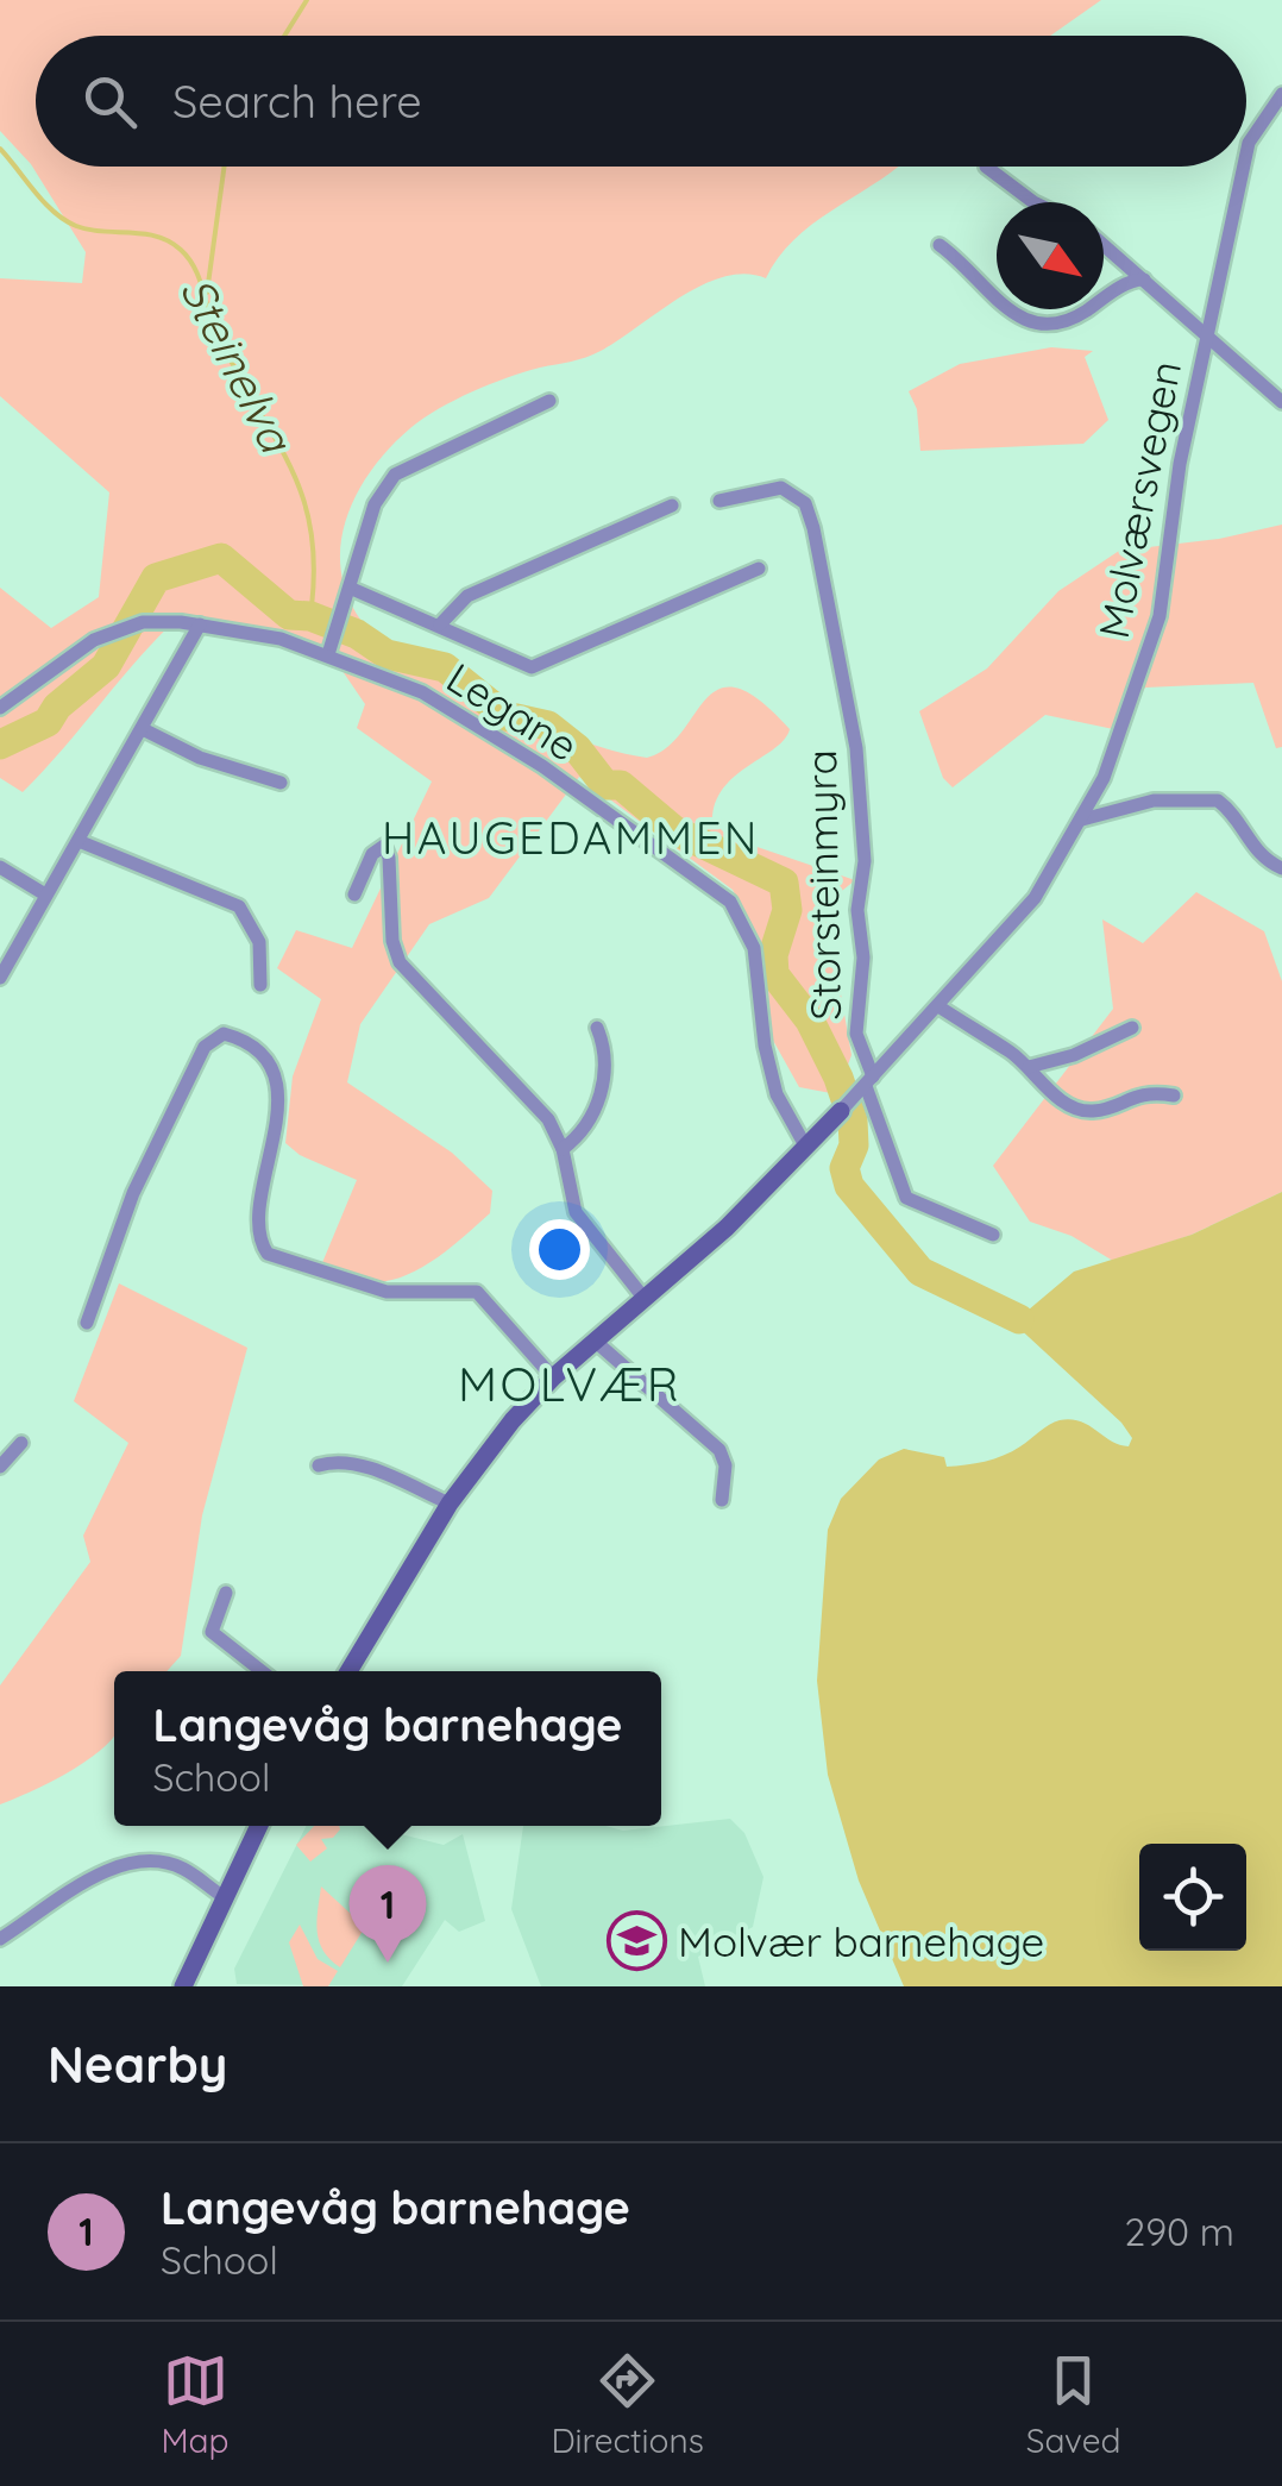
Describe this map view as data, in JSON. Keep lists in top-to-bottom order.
{
  "streets": {
    "street": ["Molværsvegen", "Legane", "Storsteinmyra"]
  },
  "crossings": [
    ["Molværsvegen", "Legane"],
    ["Molværsvegen", "Storsteinmyra"]
  ],
  "districts": ["HAUGEDAMMEN", "MOLVÆR"],
  "water": ["Steinelva"],
  "places": {
    "school or university": ["Molvær barnehage"]
  },
  "north": "bottom right",
  "page": {
    "search": "Search here",
    "popup": ["Langevåg barnehage", "School"],
    "pins": "1",
    "heading": "Nearby",
    "list": [
      {
        "mark": "1",
        "name": "Langevåg barnehage",
        "note": "School",
        "value": "290 m"
      }
    ],
    "nav": ["Map", "Directions", "Saved"]
  }
}
